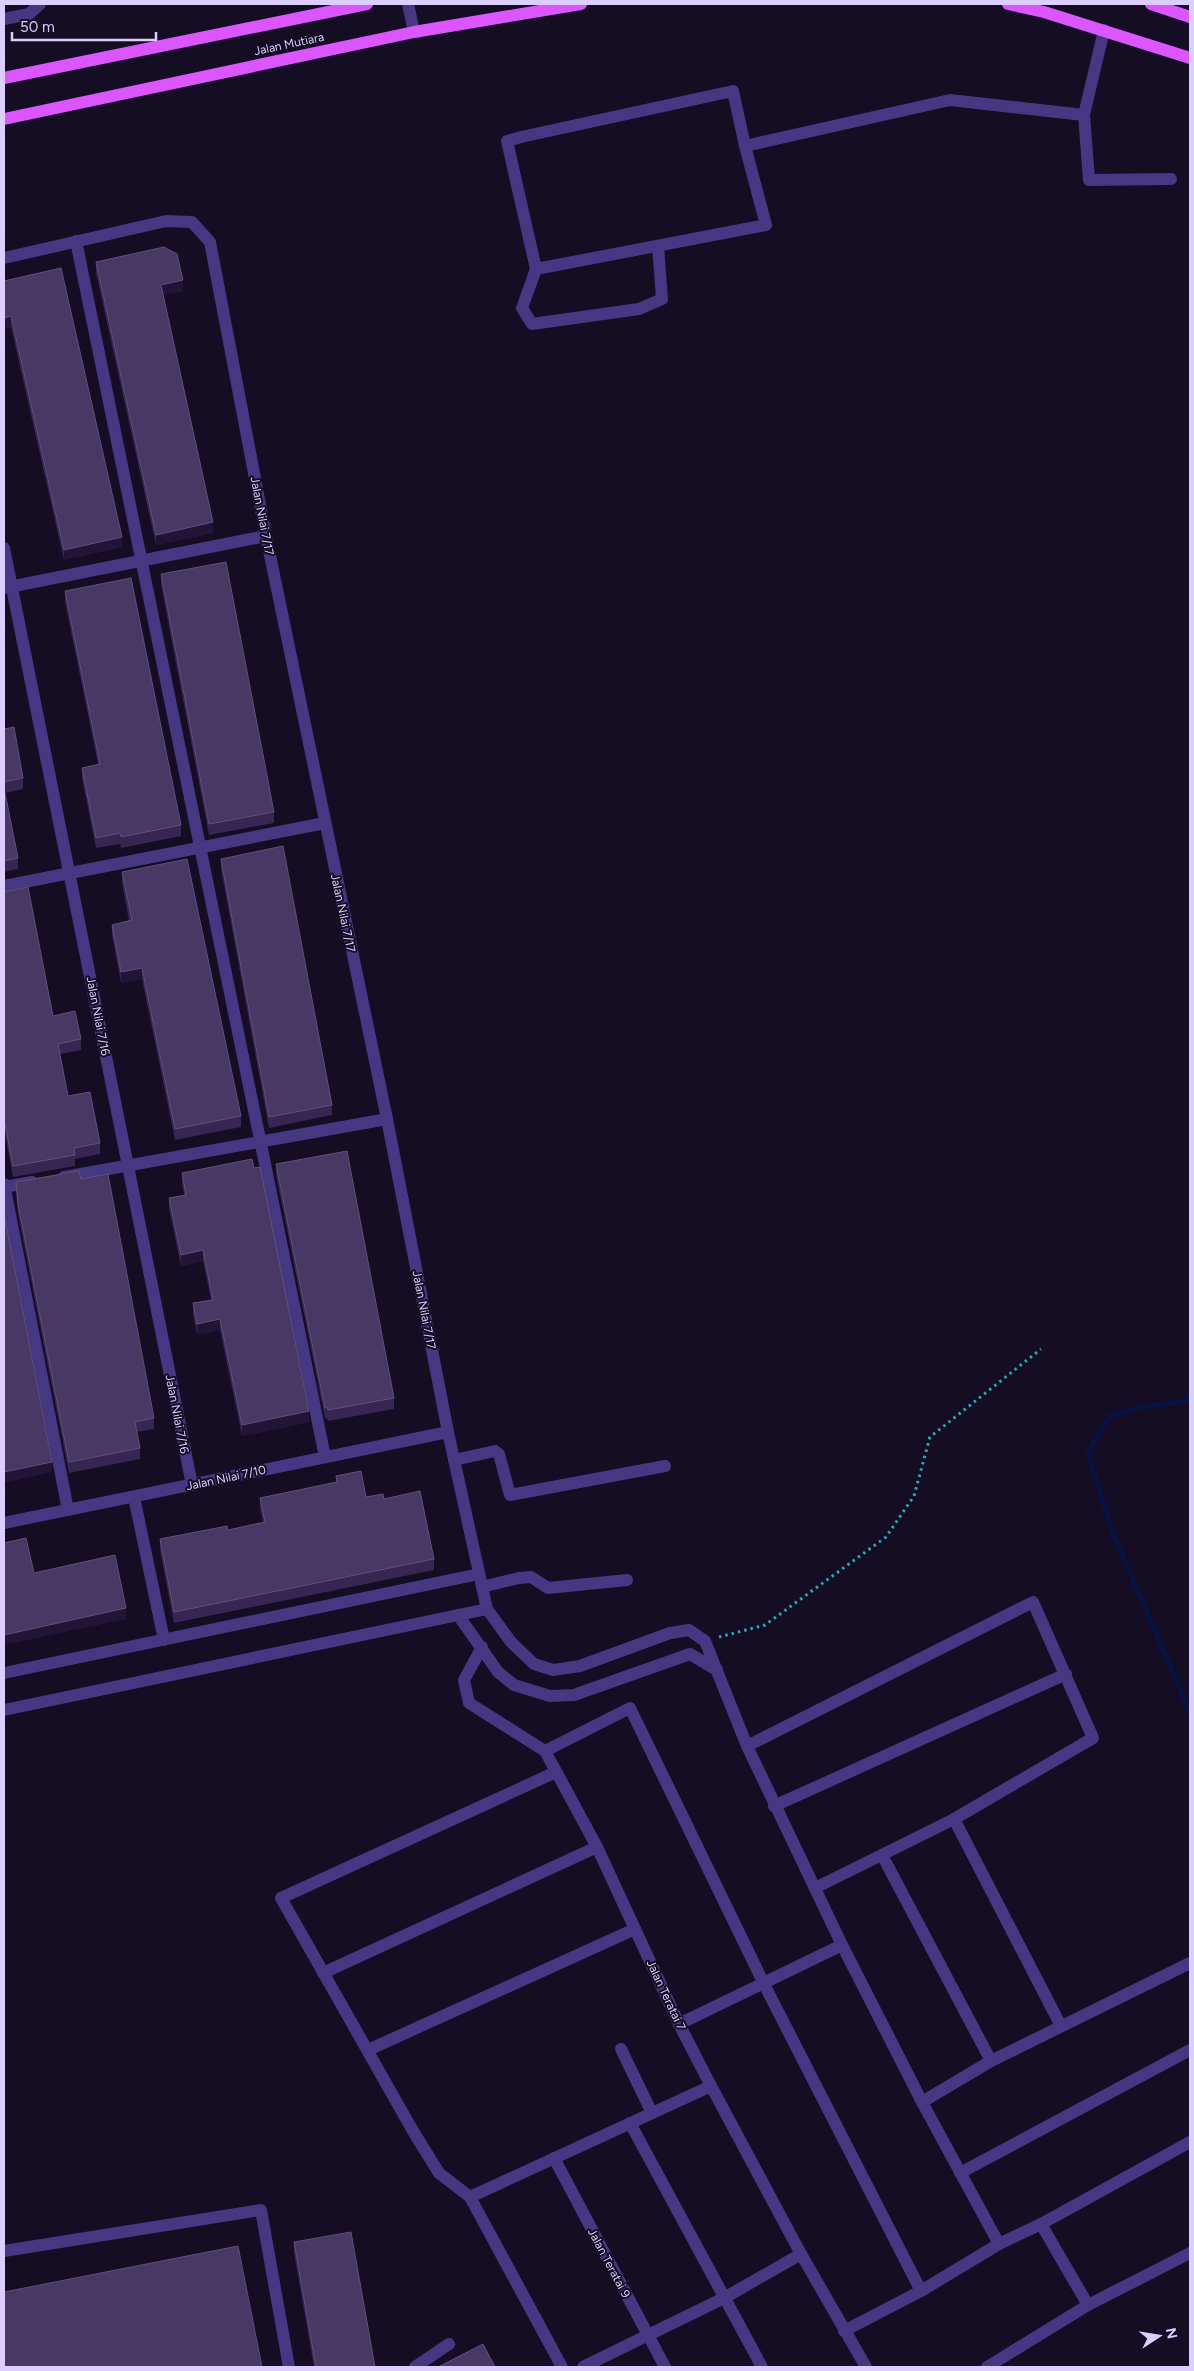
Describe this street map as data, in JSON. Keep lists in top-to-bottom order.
{
  "streets": {
    "main road": ["Jalan Mutiara"],
    "street": [
      "Jalan Nilai 7/17",
      "Jalan Nilai 7/16",
      "Jalan Nilai 7/10",
      "Jalan Teratai 7",
      "Jalan Teratai 9"
    ]
  },
  "crossings": [
    ["Jalan Nilai 7/17", "Jalan Nilai 7/10"],
    ["Jalan Nilai 7/16", "Jalan Nilai 7/10"]
  ],
  "scale_bar": "50 m",
  "north": "right"
}
